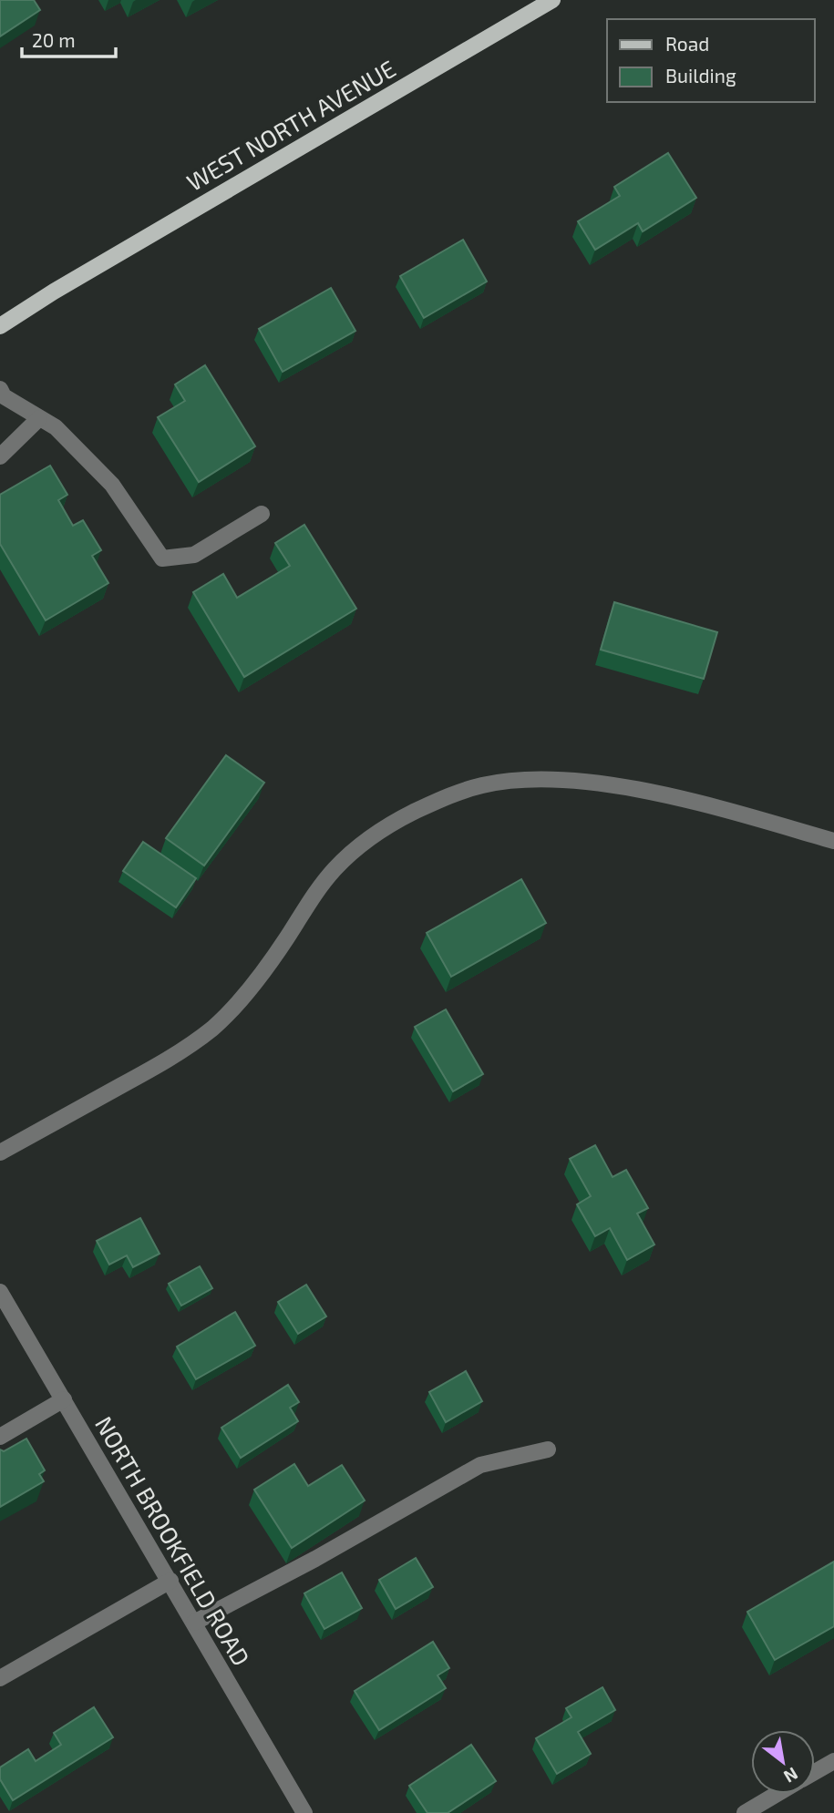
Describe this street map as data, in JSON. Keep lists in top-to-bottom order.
{
  "streets": {
    "main road": ["WEST NORTH AVENUE"],
    "street": ["NORTH BROOKFIELD ROAD"]
  },
  "legend": ["Road", "Building"],
  "scale_bar": "20 m",
  "north": "bottom right"
}
